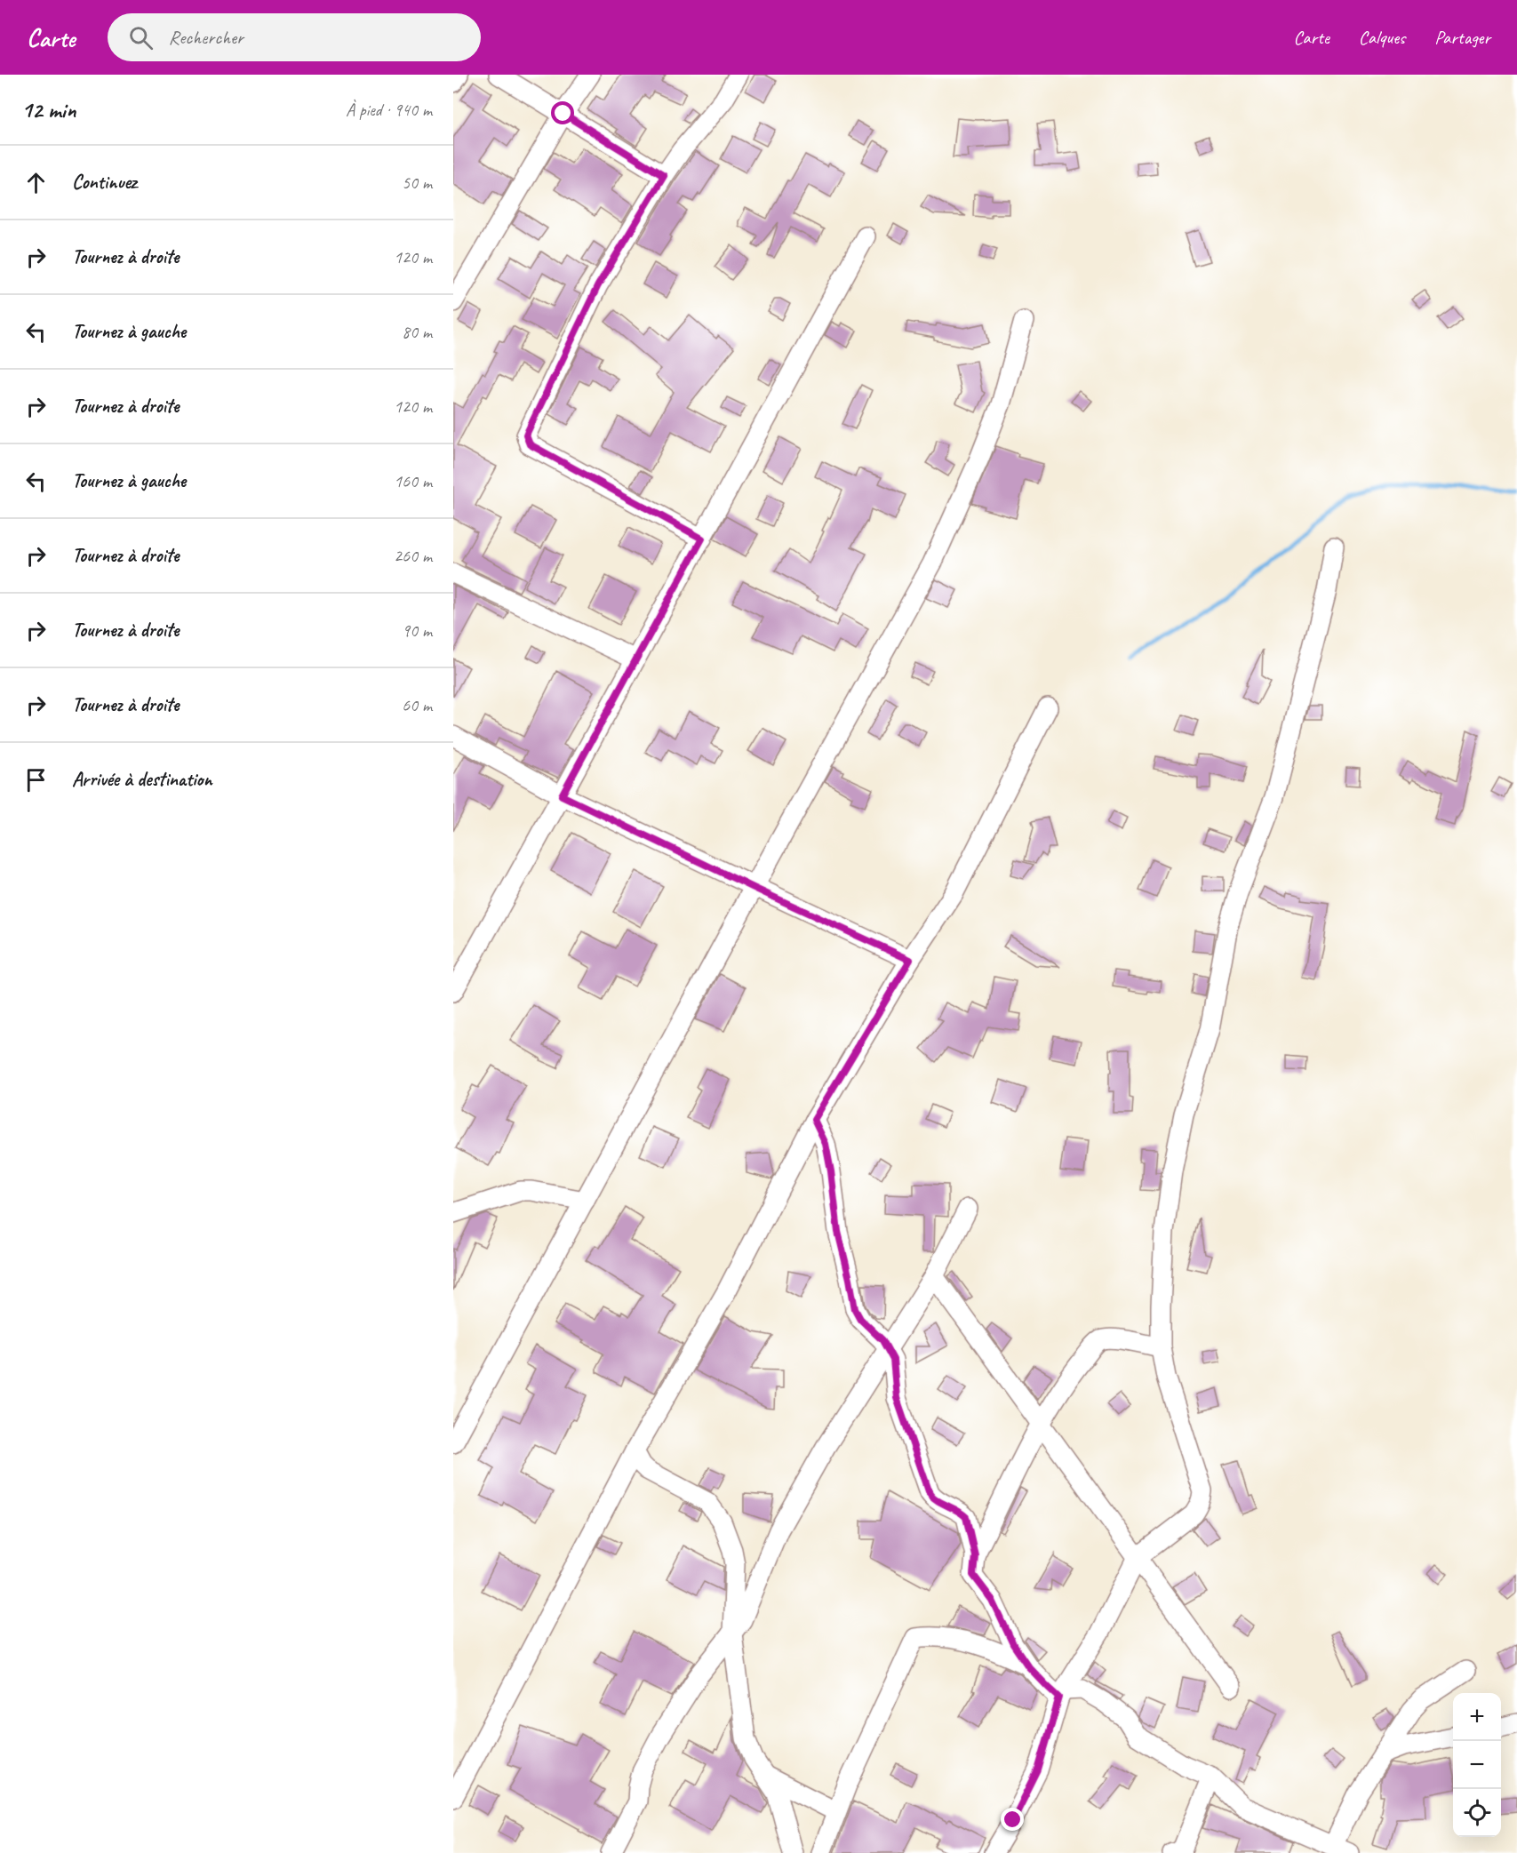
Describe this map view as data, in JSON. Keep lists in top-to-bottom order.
{
  "page": {
    "header": "Carte",
    "search": "Rechercher",
    "nav": ["Carte", "Calques", "Partager"],
    "heading": ["12 min", "À pied · 940 m"],
    "list": [
      ["Continuez", "50 m"],
      ["Tournez à droite", "120 m"],
      ["Tournez à gauche", "80 m"],
      ["Tournez à droite", "120 m"],
      ["Tournez à gauche", "160 m"],
      ["Tournez à droite", "260 m"],
      ["Tournez à droite", "90 m"],
      ["Tournez à droite", "60 m"],
      "Arrivée à destination"
    ],
    "map_buttons": ["+", "−"]
  }
}
